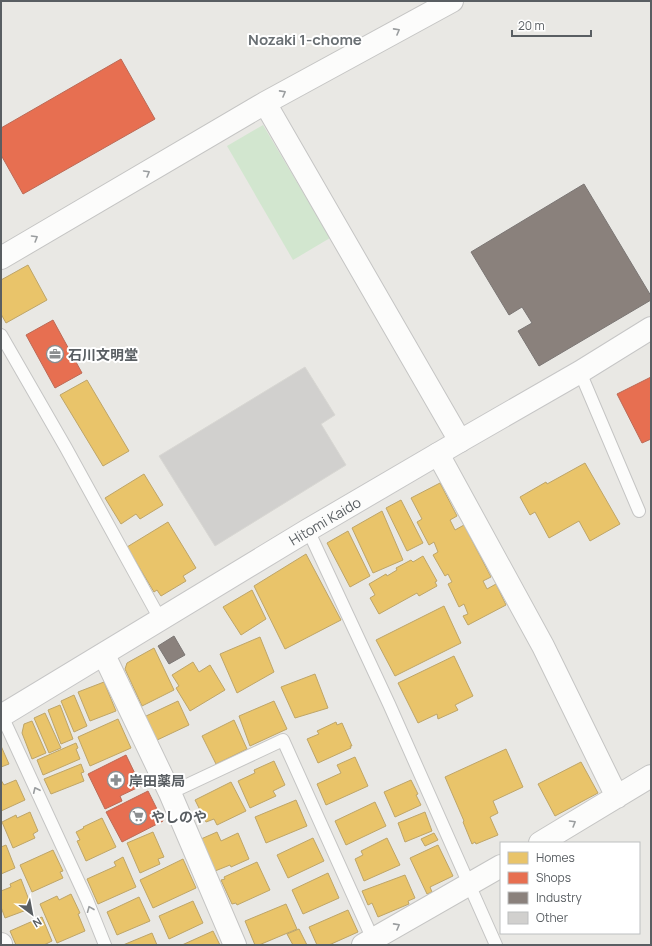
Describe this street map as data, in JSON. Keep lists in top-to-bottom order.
{
  "streets": {
    "street": ["Hitomi Kaido"]
  },
  "districts": ["Nozaki 1-chome"],
  "places": {
    "office": ["石川文明堂"],
    "pharmacy": ["岸田薬局"],
    "supermarket": ["やしのや"]
  },
  "legend": [
    "Homes",
    "Shops",
    "Industry",
    "Other"
  ],
  "scale_bar": "20 m",
  "north": "bottom right"
}
